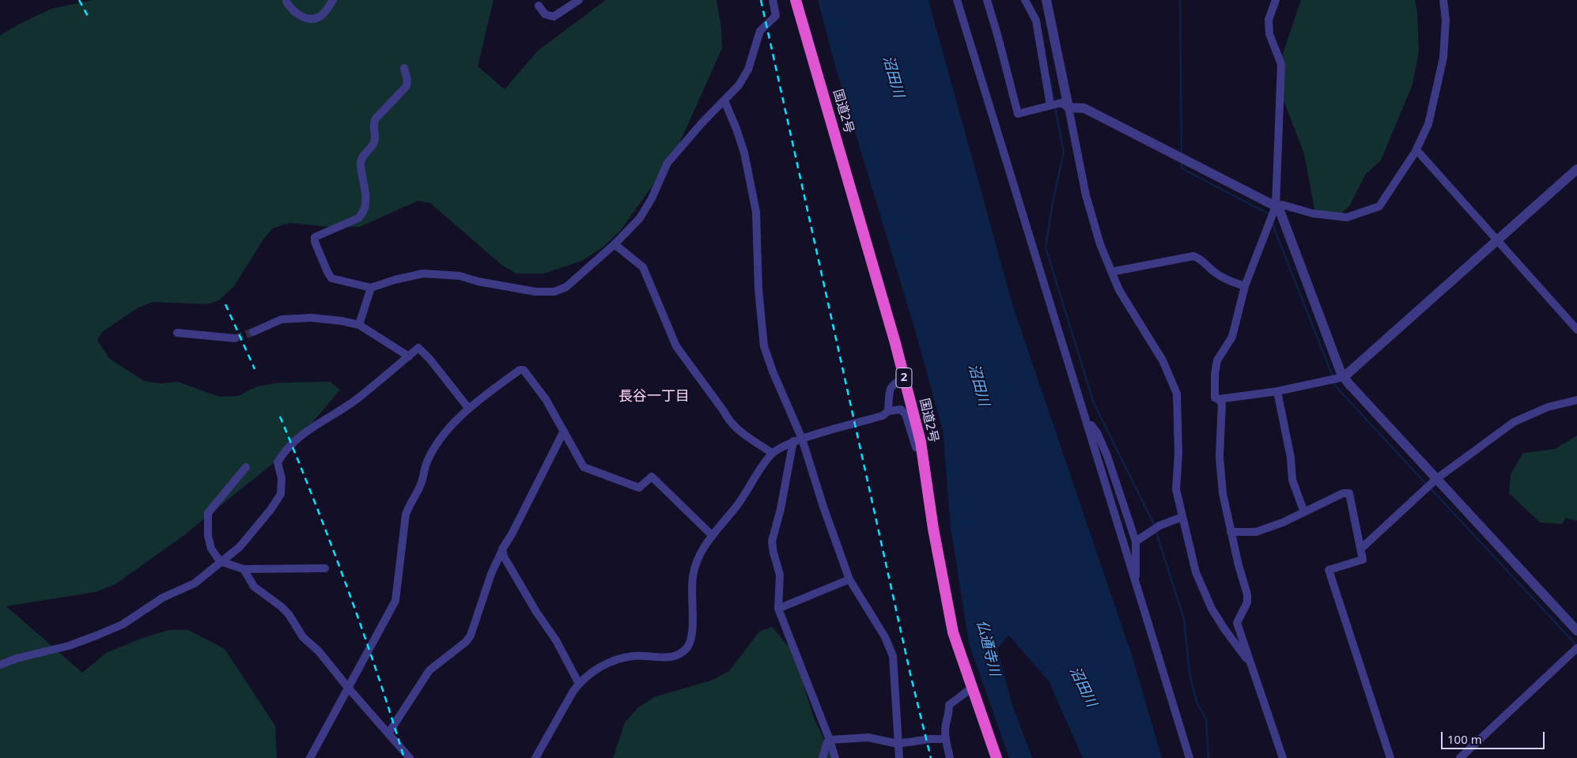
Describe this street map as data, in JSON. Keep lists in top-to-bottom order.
{
  "streets": {
    "highway": ["国道2号", "2"]
  },
  "districts": ["長谷一丁目"],
  "water": ["沼田川", "仏通寺川"],
  "scale_bar": "100 m"
}
